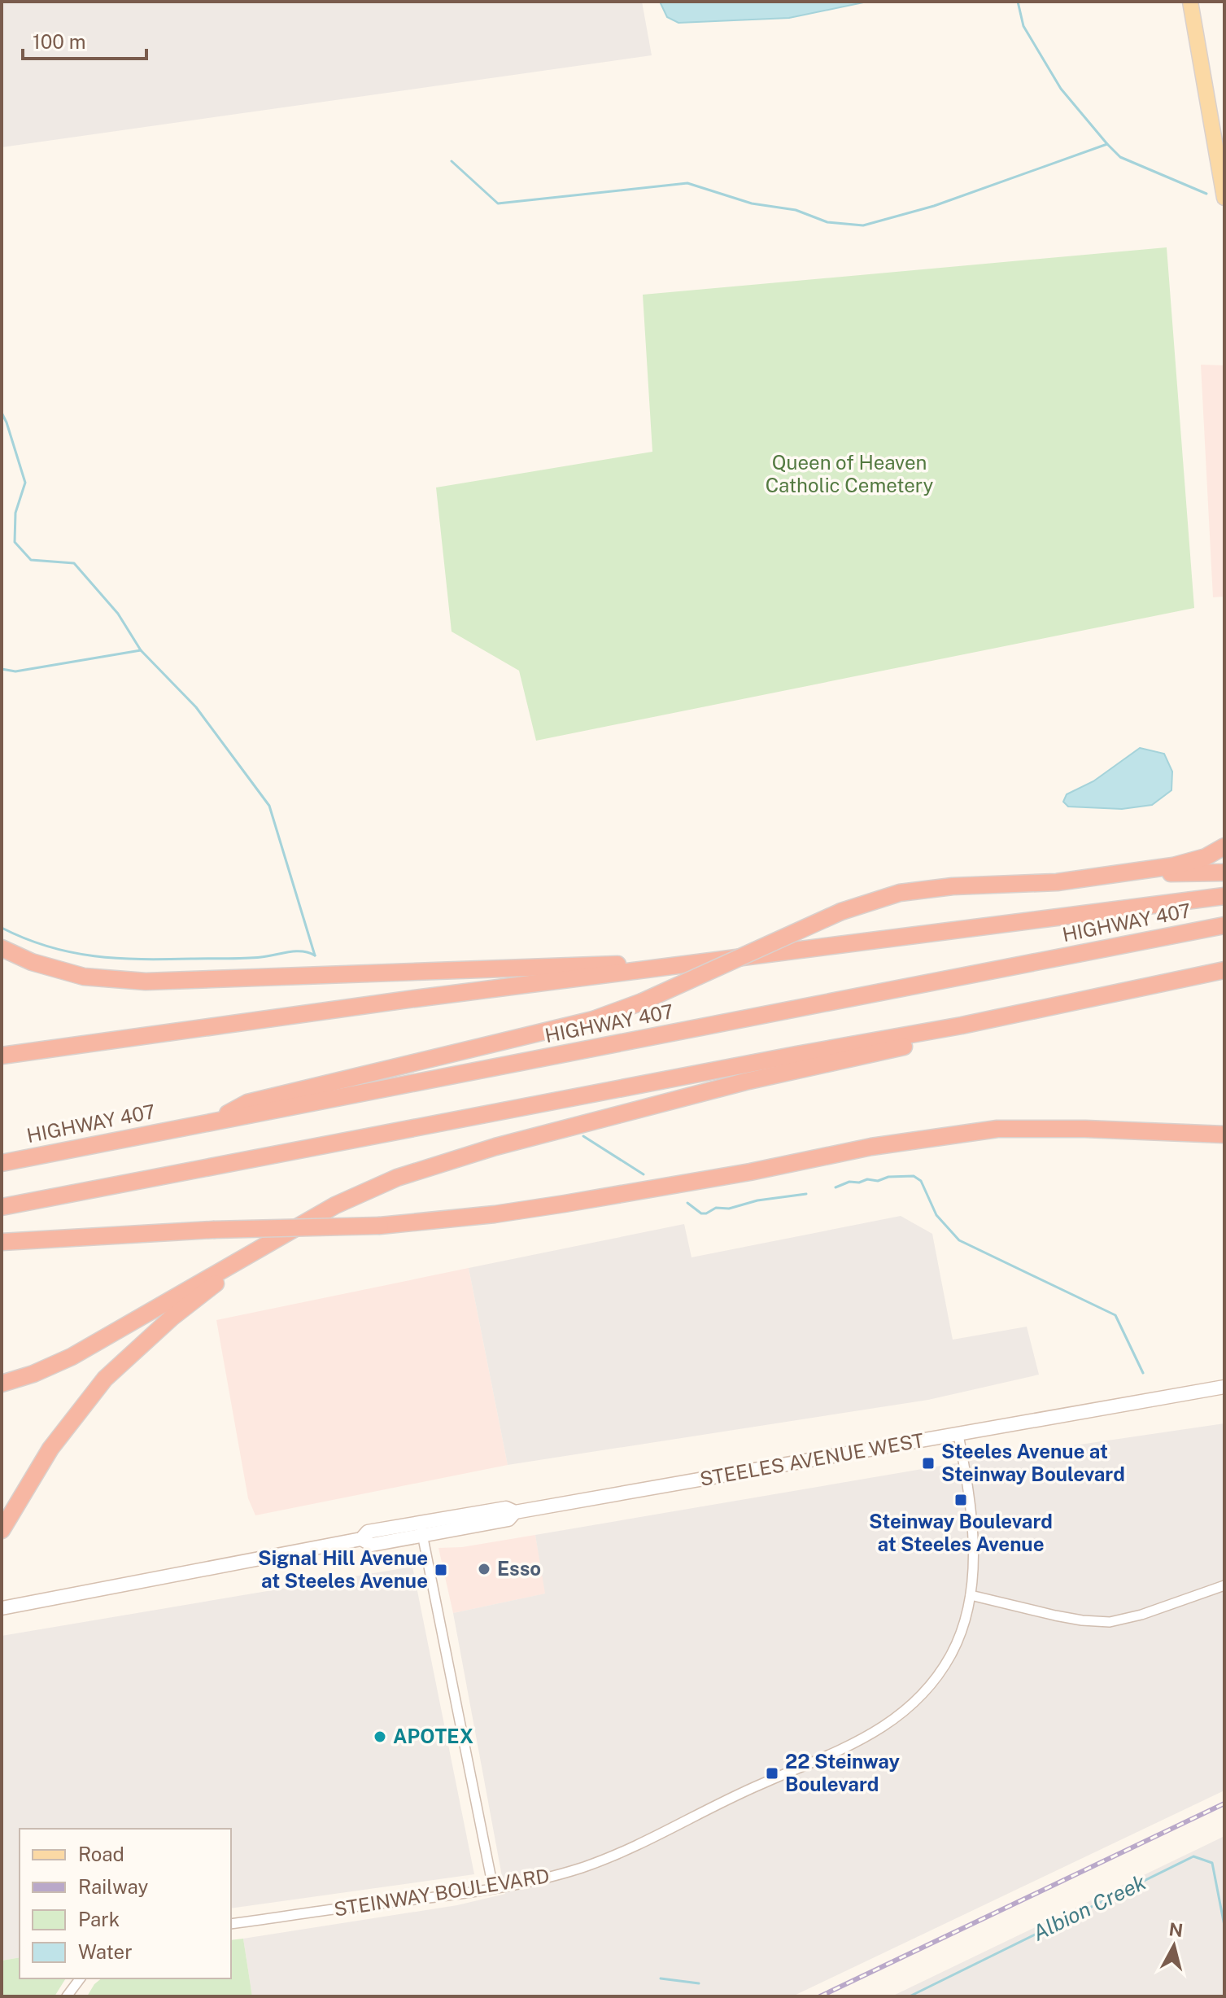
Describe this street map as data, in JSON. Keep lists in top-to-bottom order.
{
  "streets": {
    "highway": ["HIGHWAY 407"],
    "main road": ["STEELES AVENUE WEST"],
    "street": ["STEINWAY BOULEVARD"]
  },
  "crossings": [
    ["STEELES AVENUE WEST", "STEINWAY BOULEVARD"]
  ],
  "water": ["Albion Creek"],
  "parks": ["Queen of Heaven Catholic Cemetery"],
  "places": {
    "transit": [
      "Steeles Avenue at Steinway Boulevard",
      "Steinway Boulevard at Steeles Avenue",
      "Signal Hill Avenue at Steeles Avenue",
      "22 Steinway Boulevard"
    ],
    "other": ["Esso", "APOTEX"]
  },
  "legend": [
    "Road",
    "Railway",
    "Park",
    "Water"
  ],
  "scale_bar": "100 m",
  "north": "top"
}
